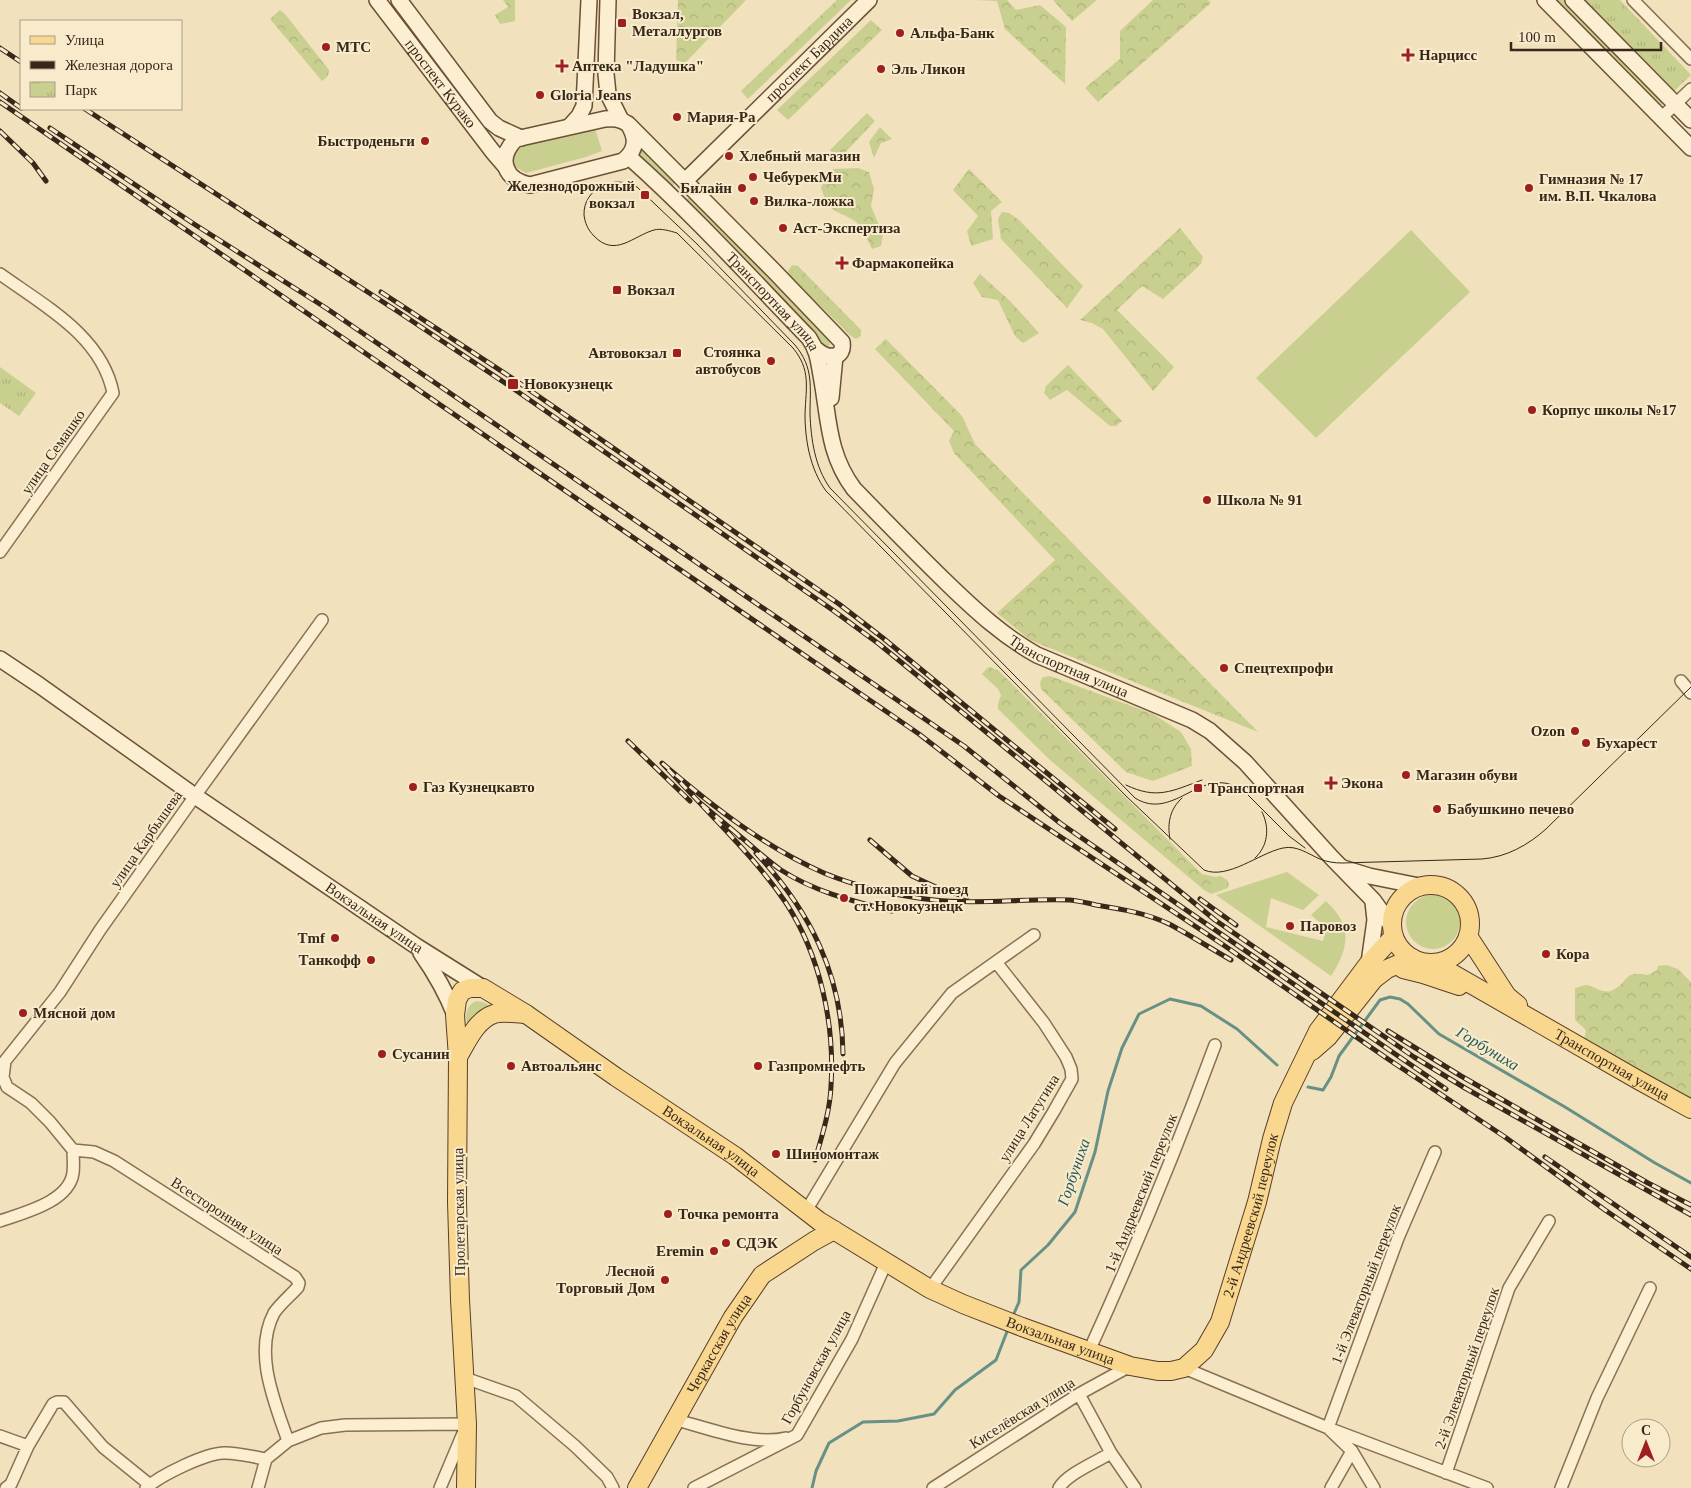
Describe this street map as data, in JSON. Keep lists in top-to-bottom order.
{
  "streets": {
    "main road": [
      "проспект Бардина",
      "проспект Курако",
      "Транспортная улица",
      "Вокзальная улица",
      "Пролетарская улица",
      "2-й Андреевский переулок",
      "Черкасская улица"
    ],
    "street": [
      "улица Семашко",
      "улица Карбышева",
      "улица Латугина",
      "1-й Андреевский переулок",
      "Всесторонняя улица",
      "1-й Элеваторный переулок",
      "Горбуновская улица",
      "2-й Элеваторный переулок",
      "Киселёвская улица"
    ]
  },
  "crossings": [
    ["проспект Бардина", "Транспортная улица"],
    ["проспект Курако", "Транспортная улица"],
    ["Транспортная улица", "2-й Андреевский переулок"],
    ["улица Карбышева", "Вокзальная улица"],
    ["Вокзальная улица", "улица Латугина"],
    ["Вокзальная улица", "1-й Андреевский переулок"],
    ["Вокзальная улица", "Пролетарская улица"],
    ["Вокзальная улица", "2-й Андреевский переулок"],
    ["Вокзальная улица", "1-й Элеваторный переулок"],
    ["Вокзальная улица", "Черкасская улица"],
    ["Вокзальная улица", "Горбуновская улица"],
    ["Вокзальная улица", "2-й Элеваторный переулок"],
    ["Вокзальная улица", "Киселёвская улица"]
  ],
  "water": ["Горбуниха"],
  "places": {
    "transit": [
      "Вокзал, Металлургов",
      "Железнодорожный вокзал",
      "Вокзал",
      "Автовокзал",
      "Новокузнецк",
      "Транспортная"
    ],
    "other": [
      "Альфа-Банк",
      "МТС",
      "Эль Ликон",
      "Gloria Jeans",
      "Мария-Ра",
      "Быстроденьги",
      "Хлебный магазин",
      "ЧебурекМи",
      "Билайн",
      "Гимназия № 17 им. В.П. Чкалова",
      "Вилка-ложка",
      "Аст-Экспертиза",
      "Стоянка автобусов",
      "Корпус школы №17",
      "Школа № 91",
      "Спецтехпрофи",
      "Ozon",
      "Бухарест",
      "Магазин обуви",
      "Газ Кузнецкавто",
      "Бабушкино печево",
      "Пожарный поезд ст. Новокузнецк",
      "Паровоз",
      "Tmf",
      "Кора",
      "Танкофф",
      "Мясной дом",
      "Сусанин",
      "Автоальянс",
      "Газпромнефть",
      "Шиномонтаж",
      "Точка ремонта",
      "СДЭК",
      "Eremin",
      "Лесной Торговый Дом"
    ],
    "health": [
      "Нарцисс",
      "Аптека \"Ладушка\"",
      "Фармакопейка",
      "Экона"
    ]
  },
  "legend": ["Улица", "Железная дорога", "Парк"],
  "scale_bar": "100 m",
  "north": "top"
}
